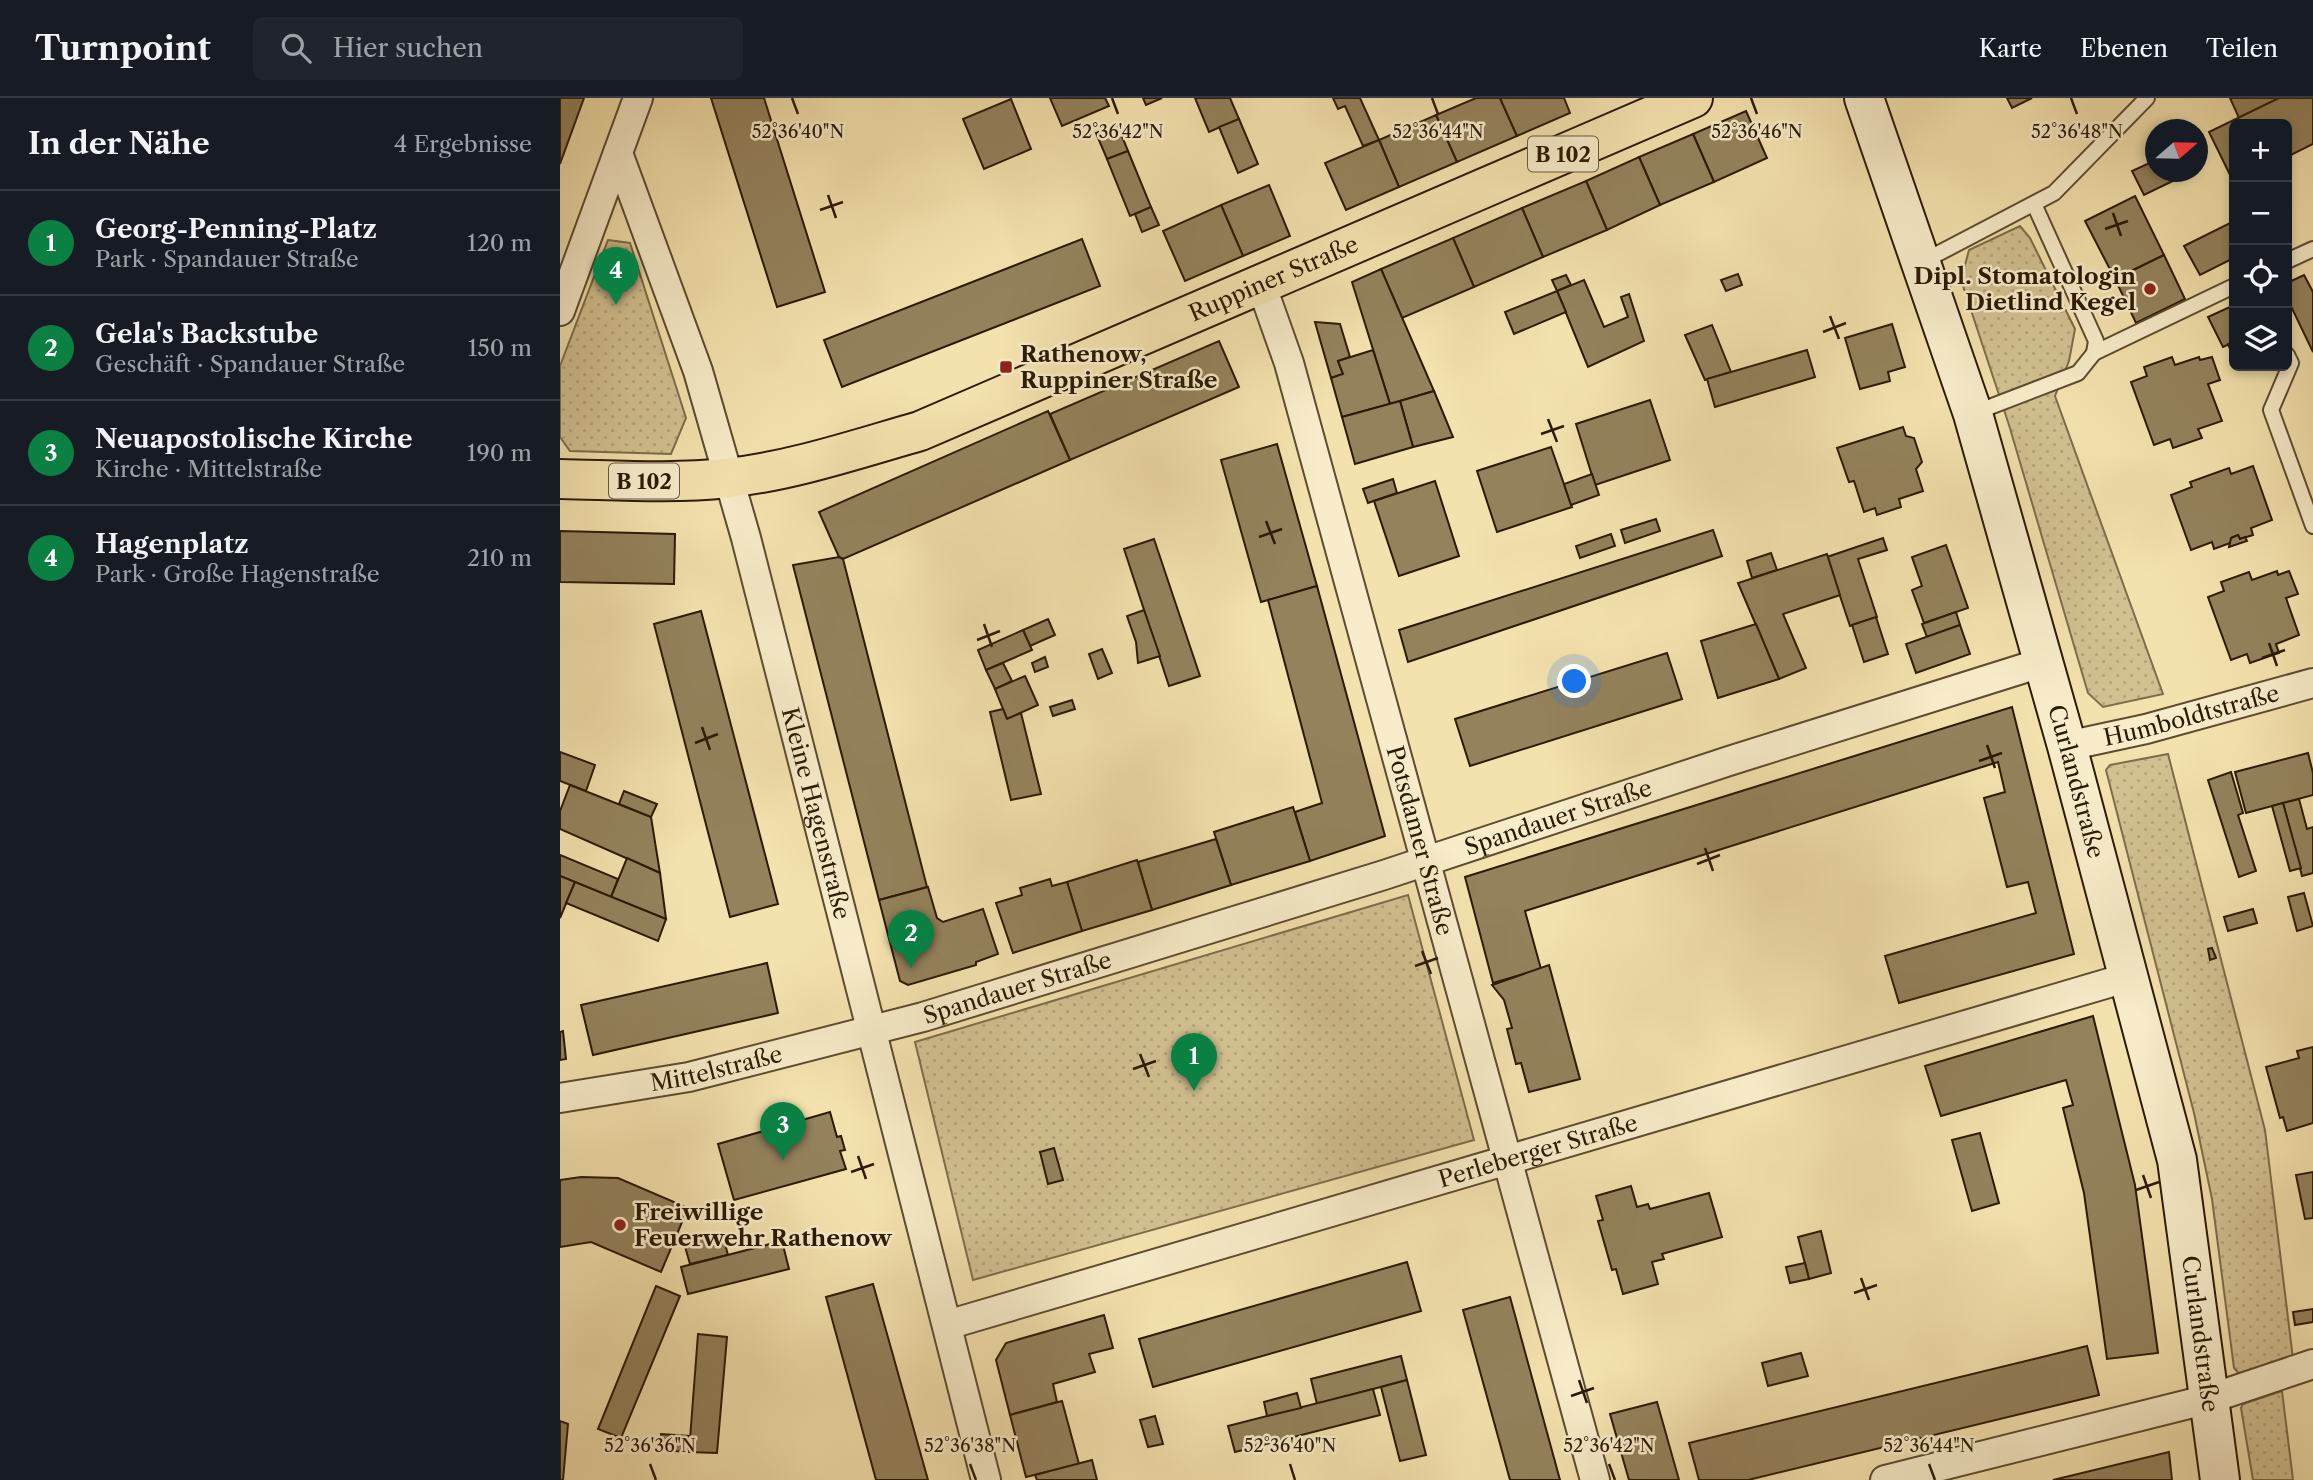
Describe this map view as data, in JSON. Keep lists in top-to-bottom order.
{
  "streets": {
    "main road": ["B 102", "Ruppiner Straße", "Curlandstraße"],
    "street": [
      "Humboldtstraße",
      "Kleine Hagenstraße",
      "Spandauer Straße",
      "Potsdamer Straße",
      "Mittelstraße",
      "Perleberger Straße"
    ]
  },
  "crossings": [
    ["B 102", "Ruppiner Straße"],
    ["B 102", "Kleine Hagenstraße"],
    ["Ruppiner Straße", "Kleine Hagenstraße"],
    ["Ruppiner Straße", "Potsdamer Straße"],
    ["Humboldtstraße", "Curlandstraße"],
    ["Curlandstraße", "Spandauer Straße"],
    ["Curlandstraße", "Perleberger Straße"],
    ["Kleine Hagenstraße", "Spandauer Straße"],
    ["Kleine Hagenstraße", "Mittelstraße"],
    ["Kleine Hagenstraße", "Perleberger Straße"],
    ["Spandauer Straße", "Potsdamer Straße"],
    ["Spandauer Straße", "Mittelstraße"],
    ["Potsdamer Straße", "Perleberger Straße"]
  ],
  "places": {
    "other": ["Dipl. Stomatologin Dietlind Kegel", "Freiwillige Feuerwehr Rathenow"],
    "transit": ["Rathenow, Ruppiner Straße"]
  },
  "north": "right",
  "page": {
    "header": "Turnpoint",
    "search": "Hier suchen",
    "nav": ["Karte", "Ebenen", "Teilen"],
    "heading": ["In der Nähe", "4 Ergebnisse"],
    "map_buttons": ["+", "−"],
    "list": [
      {
        "mark": "1",
        "name": "Georg-Penning-Platz",
        "note": "Park · Spandauer Straße",
        "value": "120 m"
      },
      {
        "mark": "2",
        "name": "Gela's Backstube",
        "note": "Geschäft · Spandauer Straße",
        "value": "150 m"
      },
      {
        "mark": "3",
        "name": "Neuapostolische Kirche",
        "note": "Kirche · Mittelstraße",
        "value": "190 m"
      },
      {
        "mark": "4",
        "name": "Hagenplatz",
        "note": "Park · Große Hagenstraße",
        "value": "210 m"
      }
    ],
    "pins": [
      "4",
      "2",
      "1",
      "3"
    ]
  },
  "coordinates": [
    "52°36'48\"N",
    "52°36'40\"N",
    "52°36'42\"N",
    "52°36'44\"N",
    "52°36'46\"N",
    "52°36'36\"N",
    "52°36'38\"N"
  ]
}
